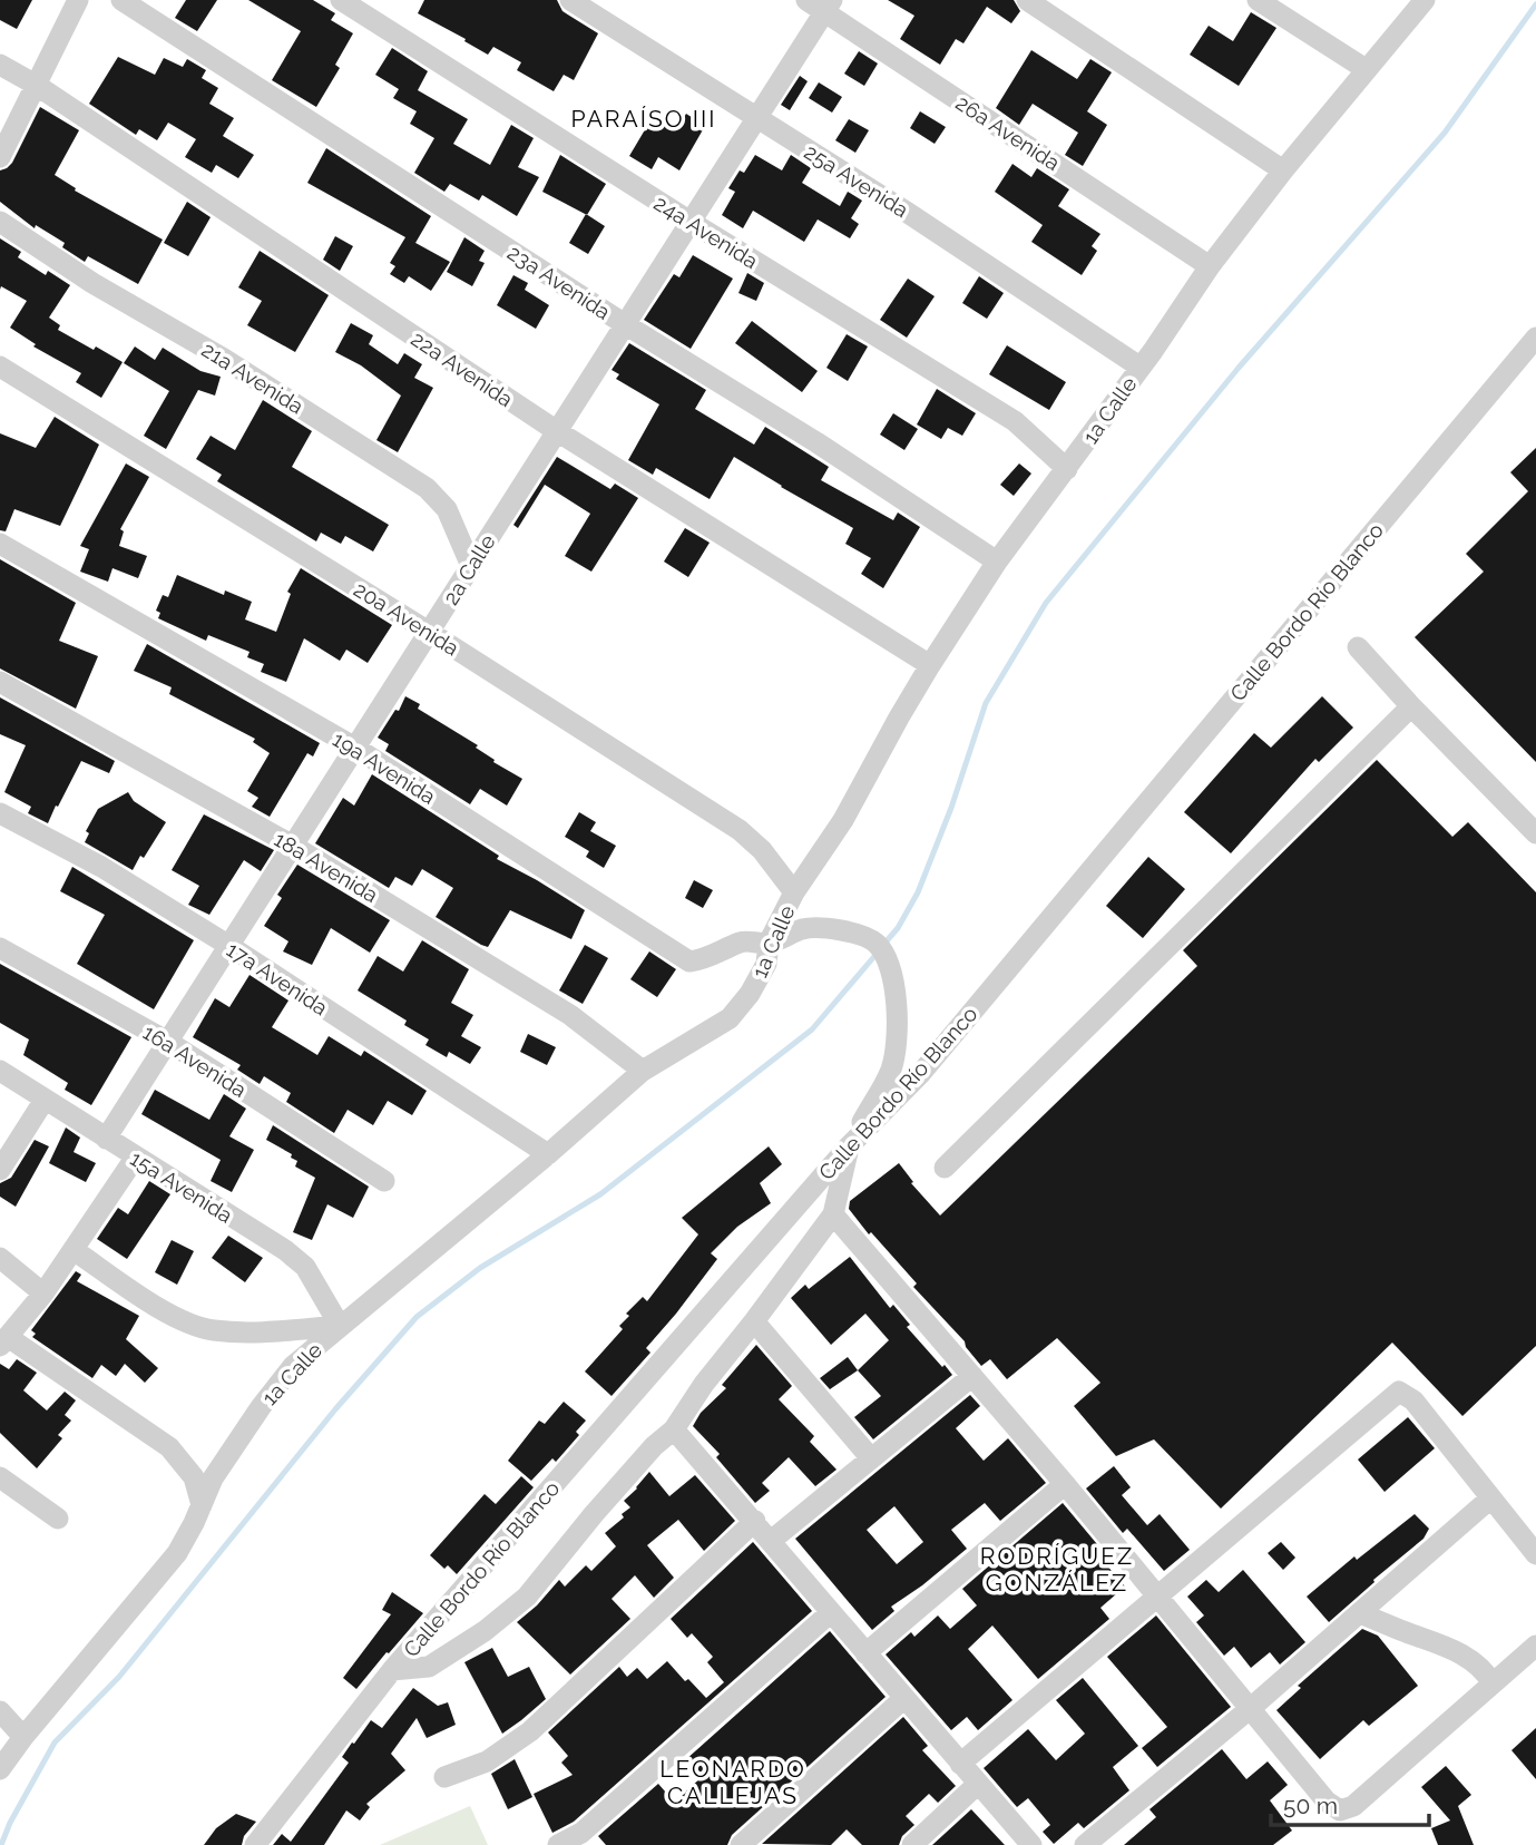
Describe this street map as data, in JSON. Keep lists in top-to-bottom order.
{
  "streets": {
    "street": [
      "26a Avenida",
      "25a Avenida",
      "24a Avenida",
      "23a Avenida",
      "22a Avenida",
      "21a Avenida",
      "1a Calle",
      "2a Calle",
      "Calle Bordo Río Blanco",
      "20a Avenida",
      "19a Avenida",
      "18a Avenida",
      "17a Avenida",
      "16a Avenida",
      "15a Avenida"
    ]
  },
  "crossings": [
    ["26a Avenida", "1a Calle"],
    ["26a Avenida", "2a Calle"],
    ["25a Avenida", "1a Calle"],
    ["25a Avenida", "2a Calle"],
    ["24a Avenida", "1a Calle"],
    ["24a Avenida", "2a Calle"],
    ["23a Avenida", "1a Calle"],
    ["23a Avenida", "2a Calle"],
    ["22a Avenida", "1a Calle"],
    ["22a Avenida", "2a Calle"],
    ["21a Avenida", "2a Calle"],
    ["1a Calle", "20a Avenida"],
    ["1a Calle", "19a Avenida"],
    ["1a Calle", "18a Avenida"],
    ["1a Calle", "17a Avenida"],
    ["1a Calle", "15a Avenida"],
    ["2a Calle", "20a Avenida"],
    ["2a Calle", "19a Avenida"],
    ["2a Calle", "18a Avenida"],
    ["2a Calle", "17a Avenida"],
    ["2a Calle", "16a Avenida"],
    ["2a Calle", "15a Avenida"]
  ],
  "districts": ["PARAÍSO III", "RODRÍGUEZ GONZÁLEZ", "LEONARDO CALLEJAS"],
  "scale_bar": "50 m"
}
